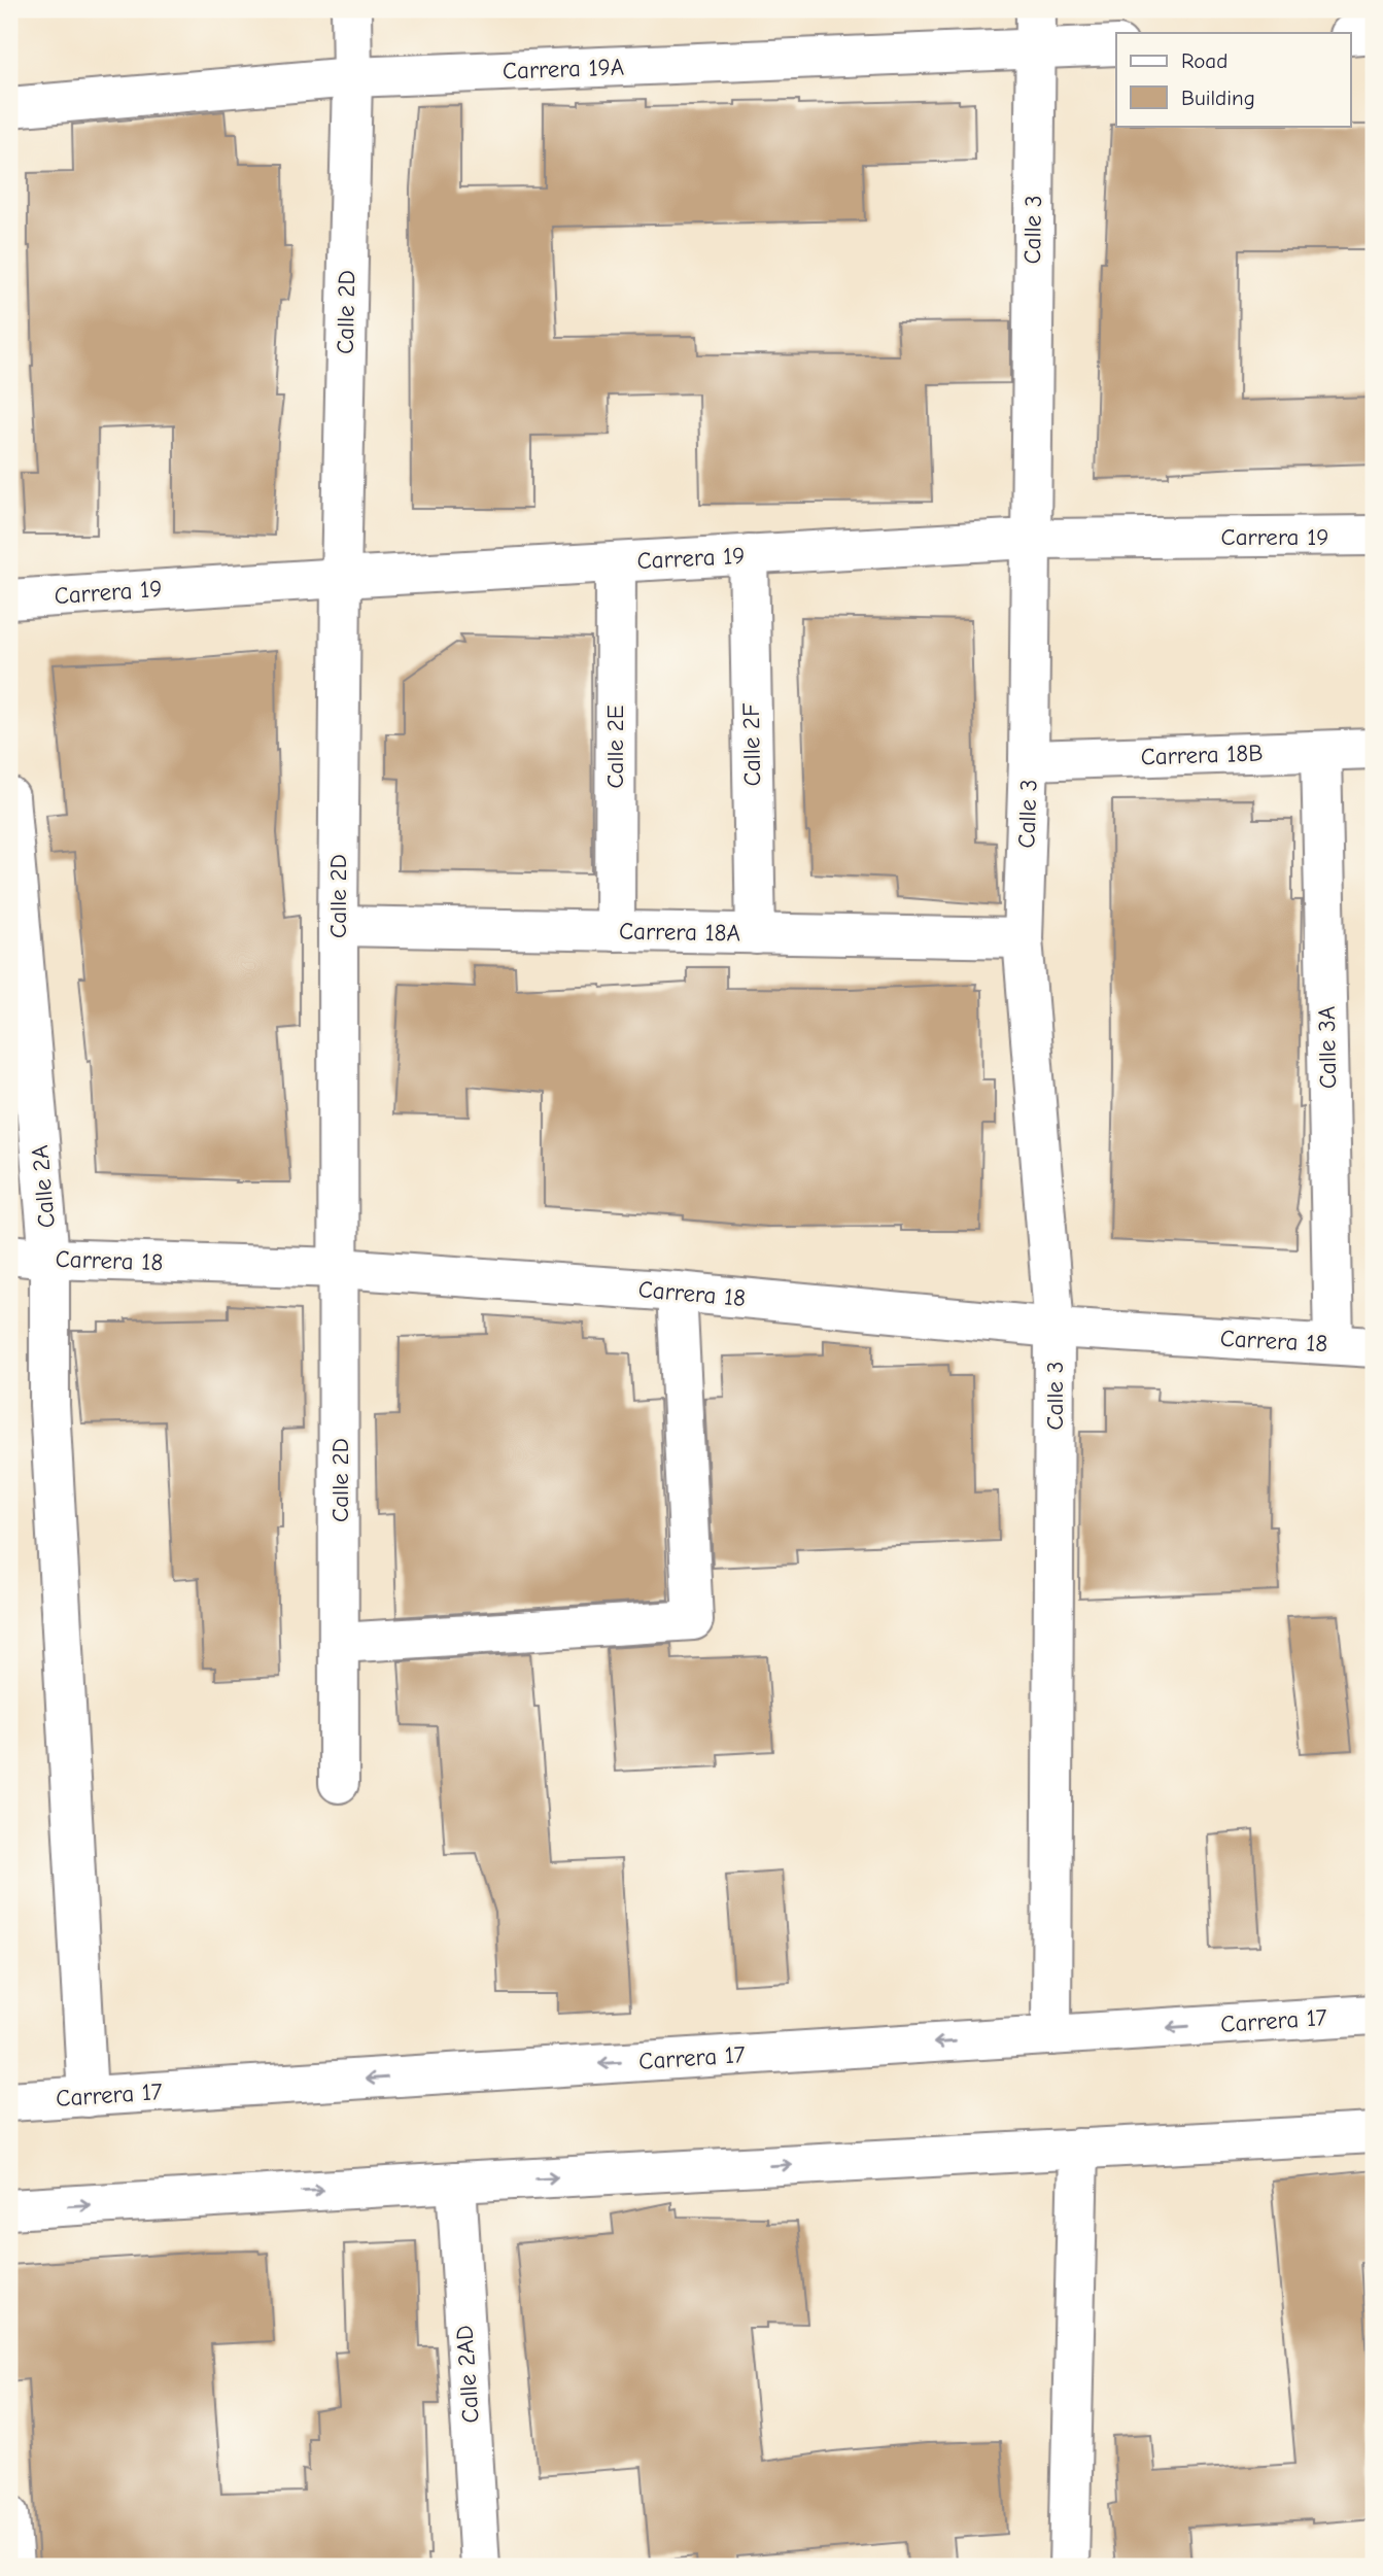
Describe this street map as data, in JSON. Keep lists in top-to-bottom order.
{
  "streets": {
    "street": [
      "Carrera 19A",
      "Calle 3",
      "Calle 2D",
      "Carrera 19",
      "Calle 2F",
      "Calle 2E",
      "Carrera 18B",
      "Carrera 18A",
      "Calle 3A",
      "Calle 2A",
      "Carrera 18",
      "Carrera 17",
      "Calle 2AD"
    ]
  },
  "crossings": [
    ["Carrera 19A", "Calle 3"],
    ["Carrera 19A", "Calle 2D"],
    ["Calle 3", "Carrera 19"],
    ["Calle 3", "Carrera 18B"],
    ["Calle 3", "Carrera 18A"],
    ["Calle 3", "Carrera 18"],
    ["Calle 3", "Carrera 17"],
    ["Calle 2D", "Carrera 19"],
    ["Calle 2D", "Carrera 18A"],
    ["Calle 2D", "Carrera 18"],
    ["Carrera 19", "Calle 2F"],
    ["Carrera 19", "Calle 2E"],
    ["Calle 2F", "Carrera 18A"],
    ["Calle 2E", "Carrera 18A"],
    ["Carrera 18B", "Calle 3A"],
    ["Calle 3A", "Carrera 18"],
    ["Calle 2A", "Carrera 18"],
    ["Calle 2A", "Carrera 17"]
  ],
  "legend": ["Road", "Building"]
}
